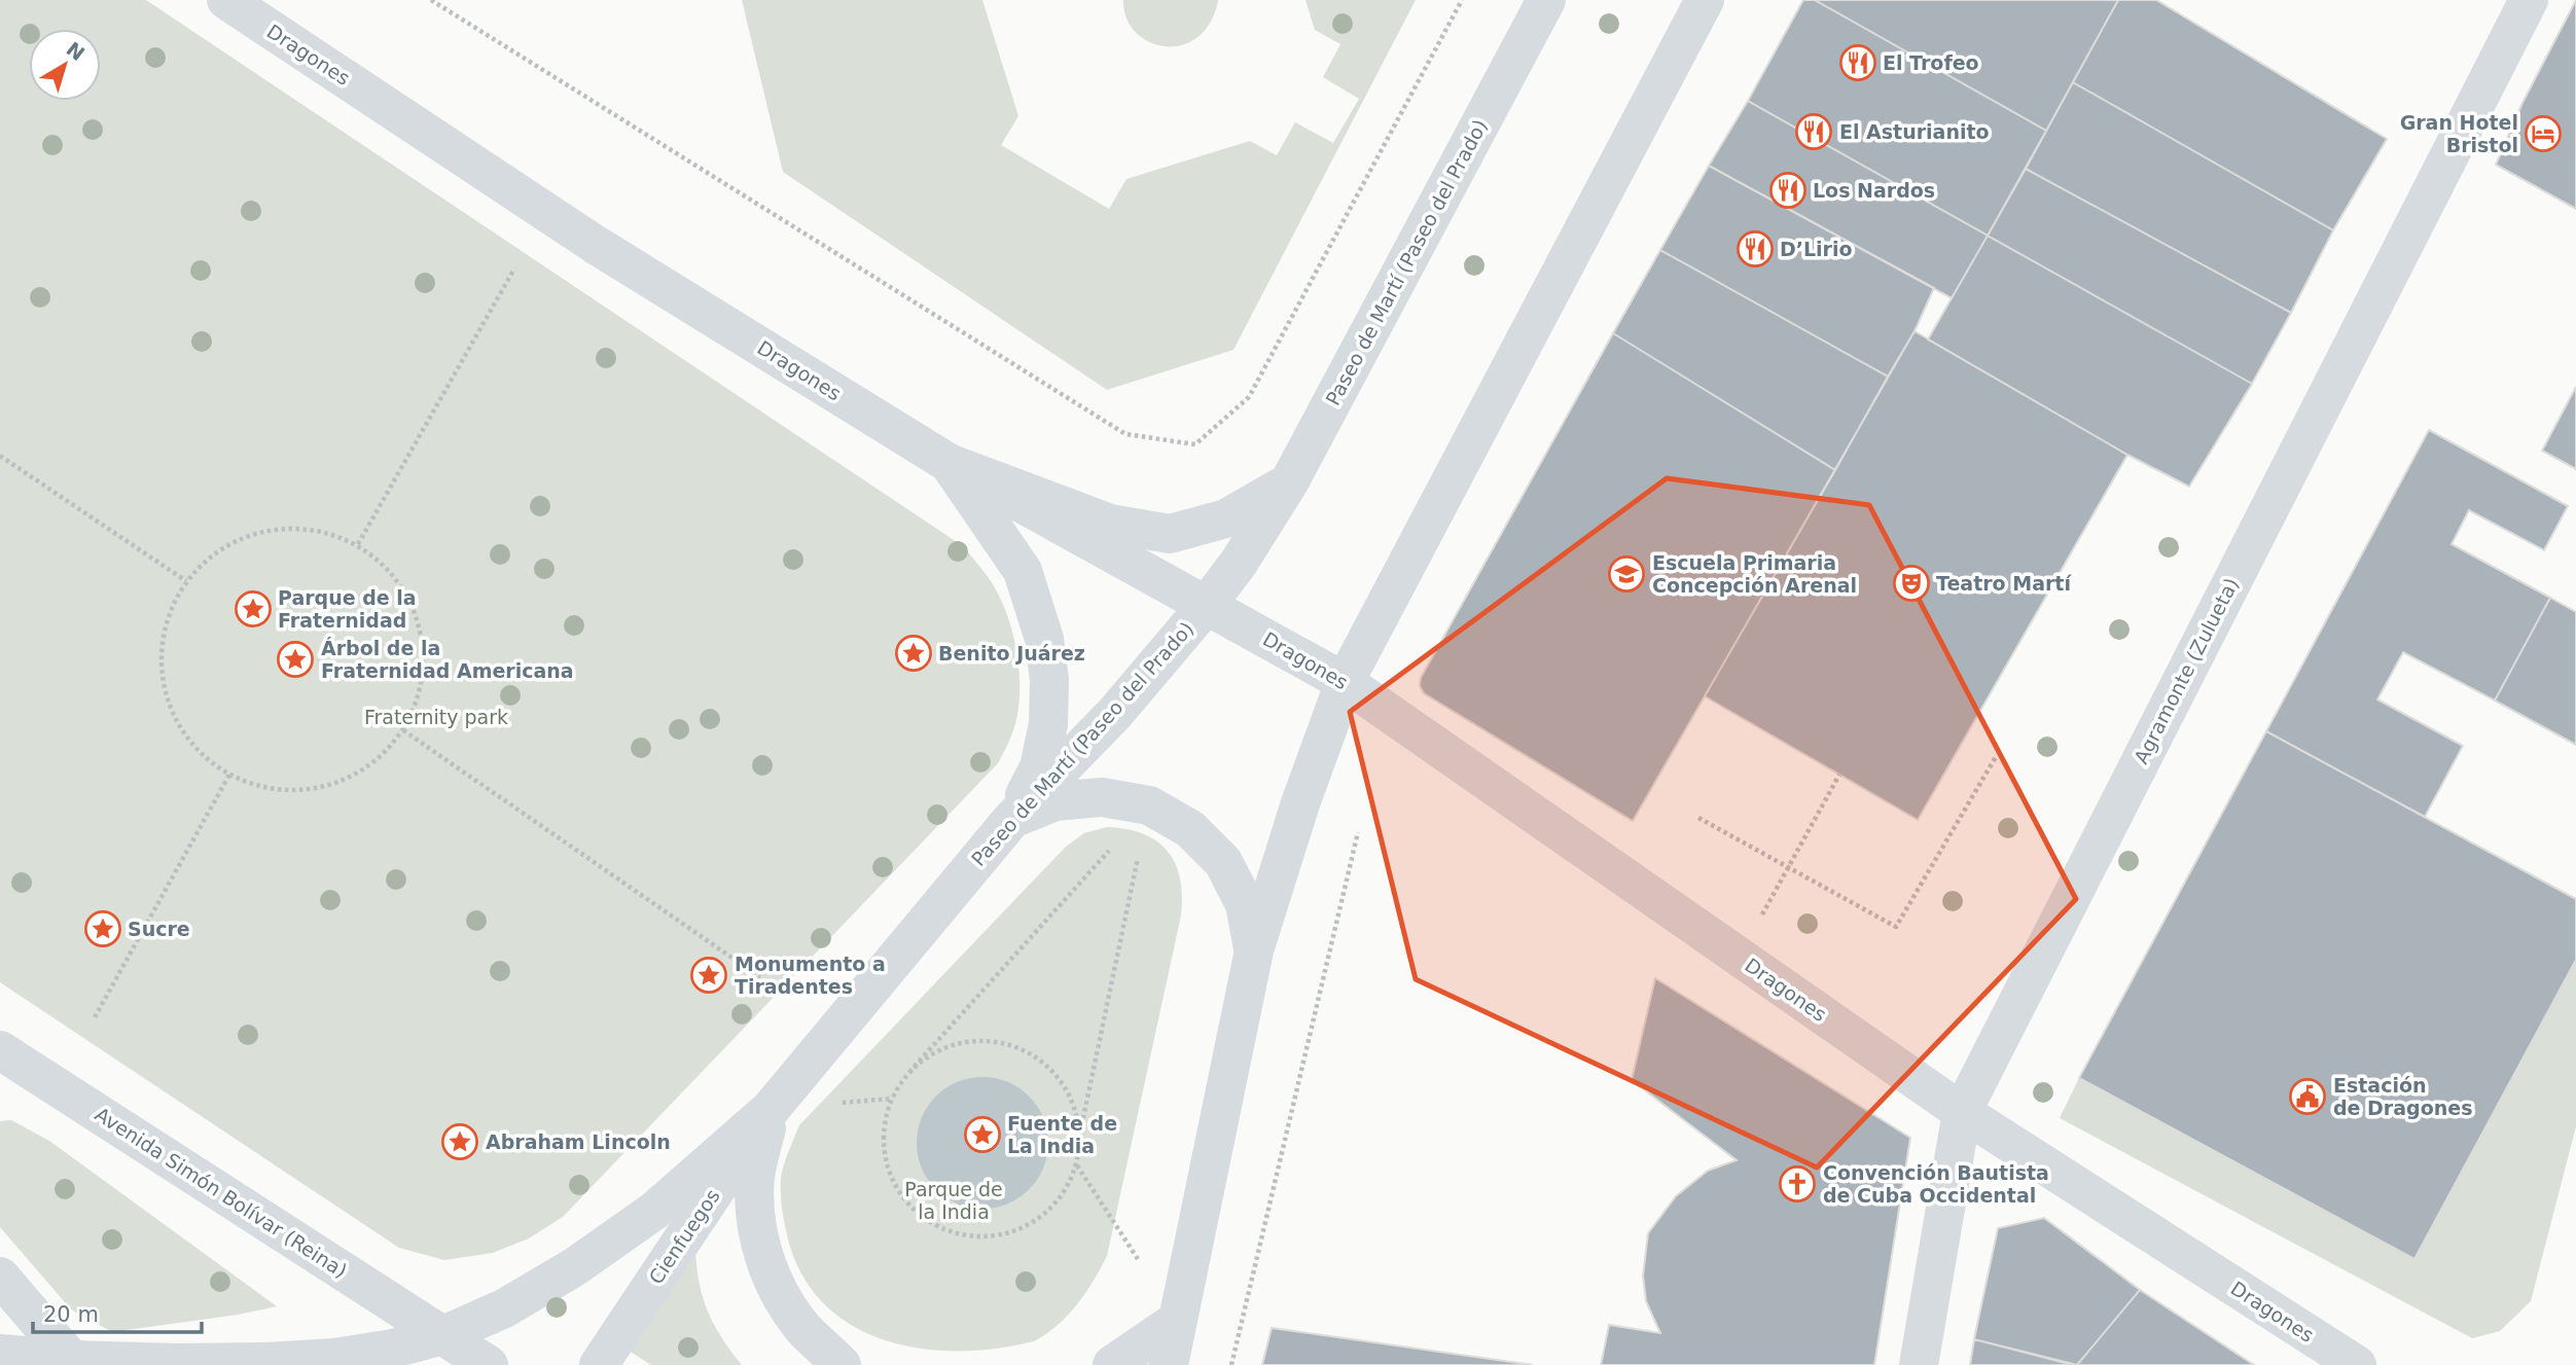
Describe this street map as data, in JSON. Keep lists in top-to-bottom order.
{
  "streets": {
    "main road": [
      "Dragones",
      "Paseo de Martí (Paseo del Prado)",
      "Agramonte (Zulueta)",
      "Avenida Simón Bolívar (Reina)",
      "Cienfuegos"
    ]
  },
  "crossings": [
    ["Dragones", "Paseo de Martí (Paseo del Prado)"],
    ["Dragones", "Agramonte (Zulueta)"],
    ["Paseo de Martí (Paseo del Prado)", "Avenida Simón Bolívar (Reina)"],
    ["Paseo de Martí (Paseo del Prado)", "Cienfuegos"]
  ],
  "parks": ["Fraternity park", "Parque de la India"],
  "places": {
    "restaurant": [
      "El Trofeo",
      "El Asturianito",
      "Los Nardos",
      "D’Lirio"
    ],
    "hotel": ["Gran Hotel Bristol"],
    "school or university": ["Escuela Primaria Concepción Arenal"],
    "theatre": ["Teatro Martí"],
    "place": [
      "Parque de la Fraternidad",
      "Benito Juárez",
      "Árbol de la Fraternidad Americana",
      "Sucre",
      "Monumento a Tiradentes",
      "Fuente de La India",
      "Abraham Lincoln"
    ],
    "public building": ["Estación de Dragones"],
    "church": ["Convención Bautista de Cuba Occidental"]
  },
  "scale_bar": "20 m",
  "north": "top right"
}
